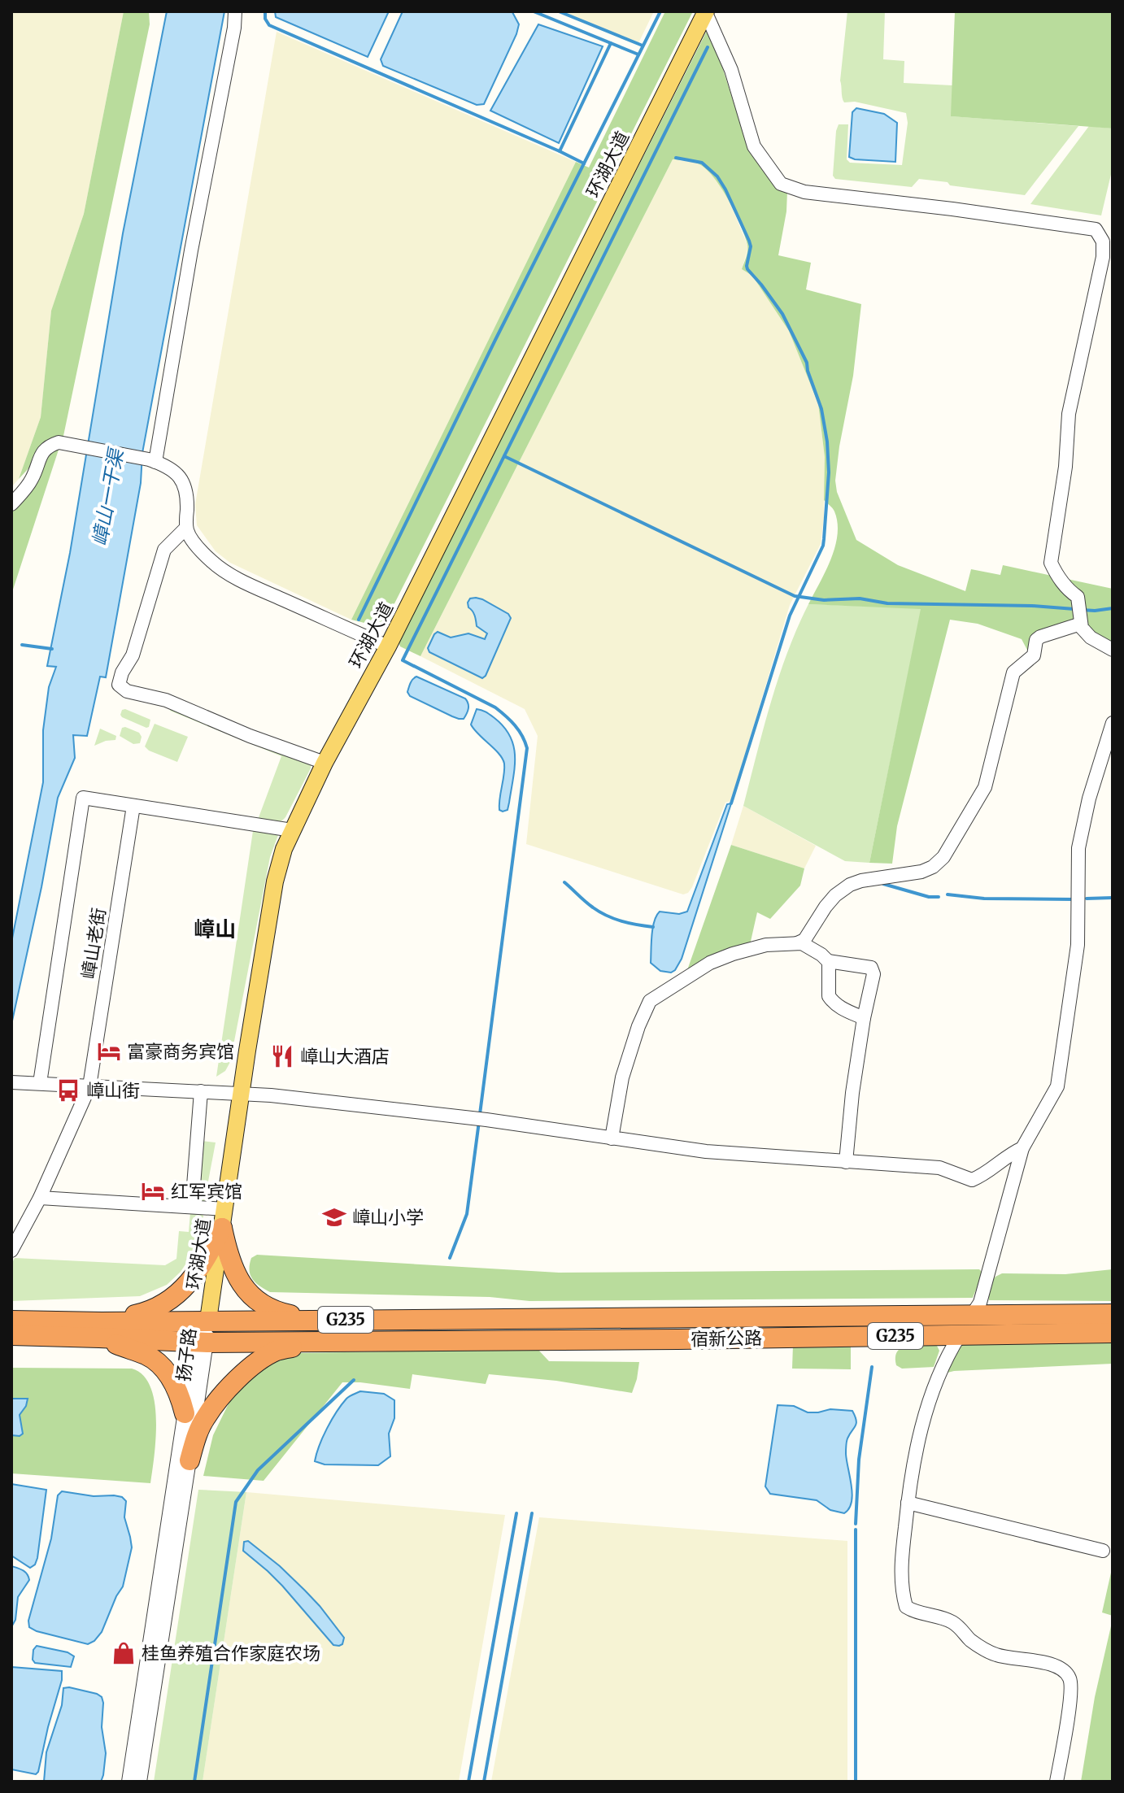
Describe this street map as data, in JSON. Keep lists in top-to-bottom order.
{
  "streets": {
    "highway": ["G235", "宿新公路"],
    "main road": ["环湖大道"],
    "street": ["嶂山老街", "扬子路"]
  },
  "crossings": [
    ["环湖大道", "G235"],
    ["环湖大道", "扬子路"],
    ["G235", "宿新公路"],
    ["G235", "扬子路"]
  ],
  "districts": ["嶂山"],
  "water": ["嶂山一干渠"],
  "places": {
    "hotel": ["富豪商务宾馆", "红军宾馆"],
    "restaurant": ["嶂山大酒店"],
    "bus stop": ["嶂山街"],
    "school or university": ["嶂山小学"],
    "shop": ["桂鱼养殖合作家庭农场"]
  }
}
